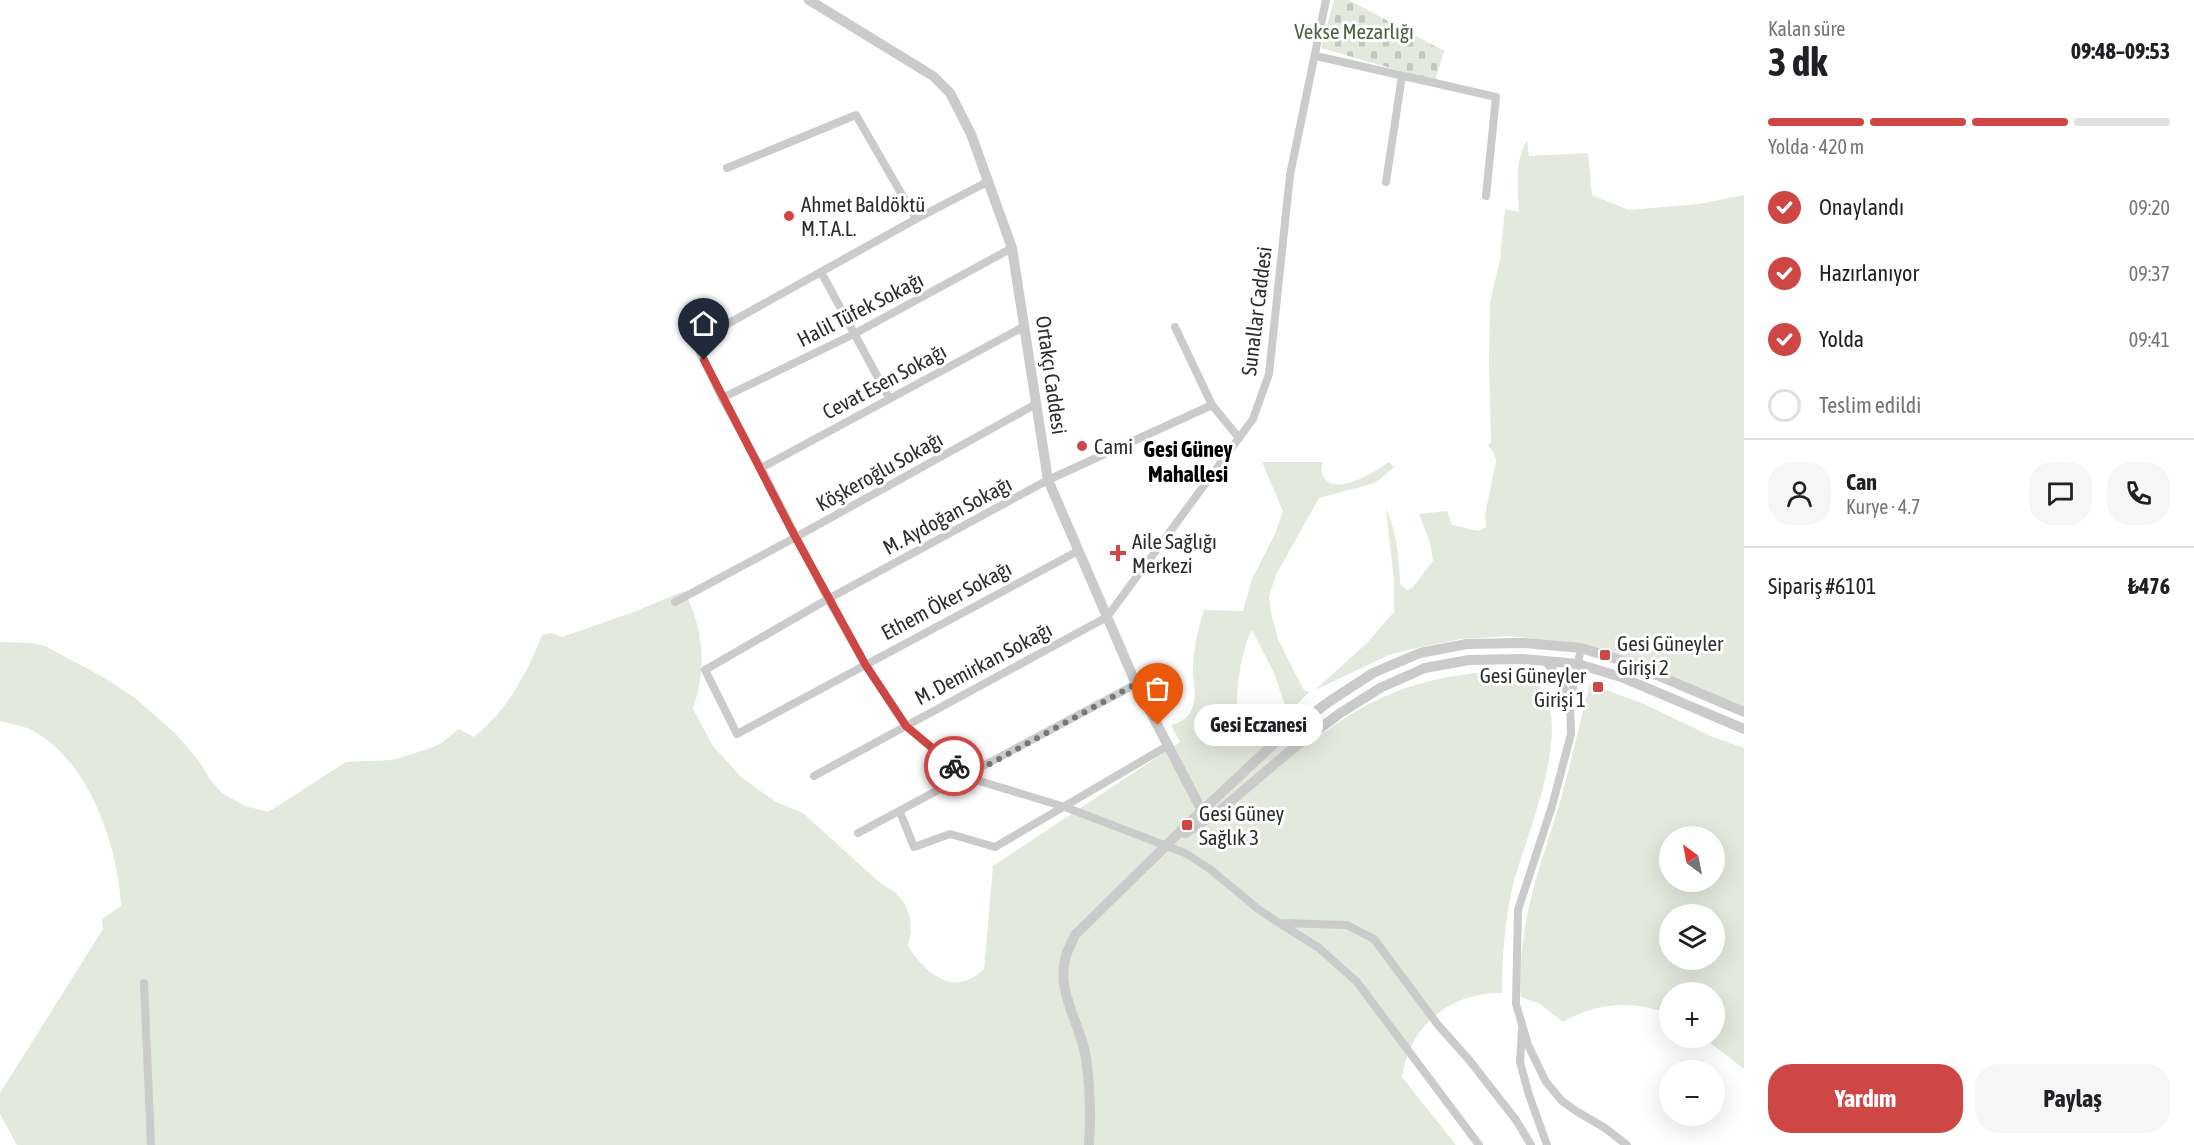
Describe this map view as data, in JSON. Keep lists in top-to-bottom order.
{
  "streets": {
    "street": [
      "Halil Tüfek Sokağı",
      "Sunallar Caddesi",
      "Ortakçı Caddesi",
      "Cevat Esen Sokağı",
      "Köşkeroğlu Sokağı",
      "M. Aydoğan Sokağı",
      "Ethem Öker Sokağı",
      "M. Demirkan Sokağı"
    ]
  },
  "crossings": [
    ["Halil Tüfek Sokağı", "Ortakçı Caddesi"],
    ["Sunallar Caddesi", "Ortakçı Caddesi"],
    ["Sunallar Caddesi", "M. Demirkan Sokağı"],
    ["Ortakçı Caddesi", "Cevat Esen Sokağı"],
    ["Ortakçı Caddesi", "Köşkeroğlu Sokağı"],
    ["Ortakçı Caddesi", "M. Aydoğan Sokağı"],
    ["Ortakçı Caddesi", "Ethem Öker Sokağı"],
    ["Ortakçı Caddesi", "M. Demirkan Sokağı"],
    ["M. Aydoğan Sokağı", "Ethem Öker Sokağı"]
  ],
  "districts": ["Gesi Güney Mahallesi"],
  "parks": ["Vekse Mezarlığı"],
  "places": {
    "other": ["Ahmet Baldöktü M.T.A.L.", "Cami", "Gesi Eczanesi"],
    "health": ["Aile Sağlığı Merkezi"],
    "transit": ["Gesi Güneyler Girişi 2", "Gesi Güneyler Girişi 1", "Gesi Güney Sağlık 3"]
  },
  "north": "top left",
  "page": {
    "heading": ["3 dk", "Kalan süre", "09:48–09:53"],
    "panel": [
      "Can",
      "Kurye · 4.7",
      "Sipariş #6101",
      "₺476"
    ],
    "bar": "Yolda · 420 m",
    "list": [
      ["Onaylandı", "09:20"],
      ["Hazırlanıyor", "09:37"],
      ["Yolda", "09:41"],
      "Teslim edildi"
    ],
    "bubble": "Gesi Eczanesi",
    "map_buttons": ["+", "−"],
    "buttons": ["Yardım", "Paylaş"]
  }
}
